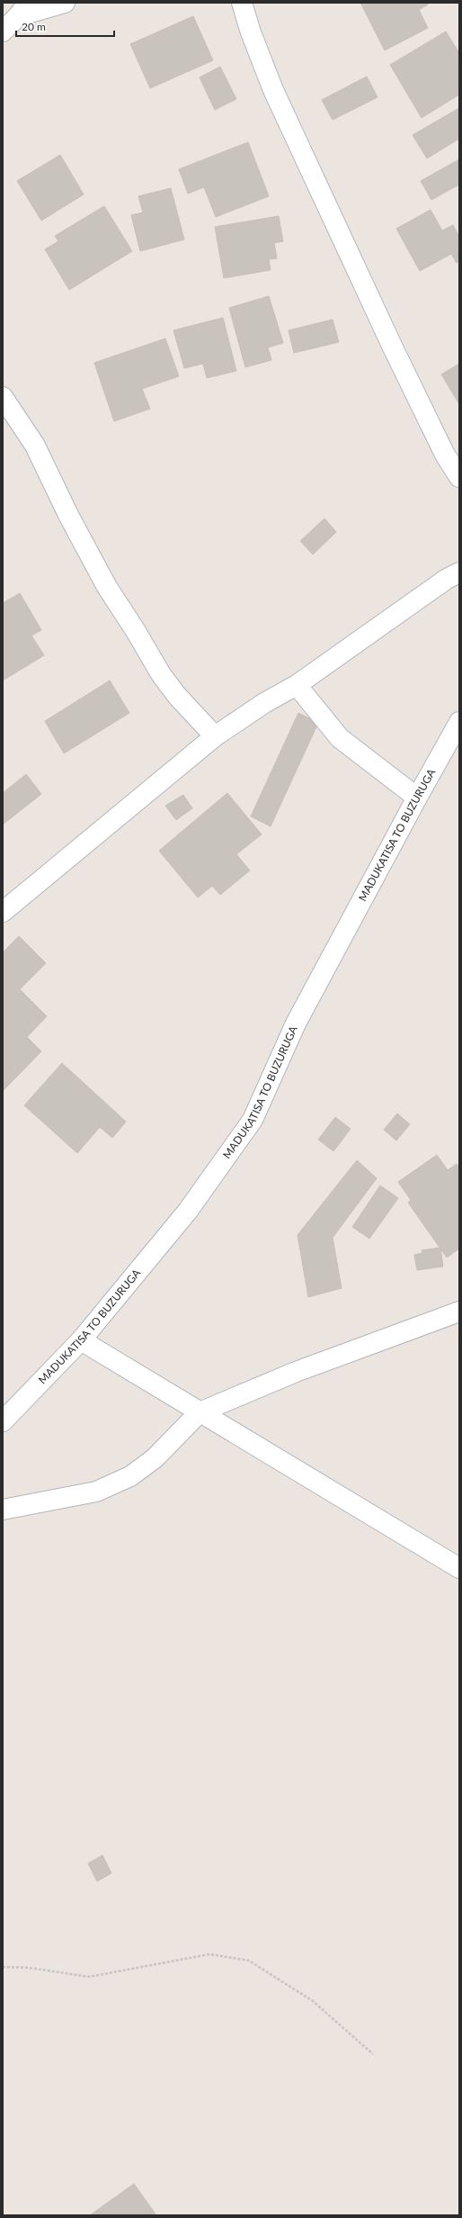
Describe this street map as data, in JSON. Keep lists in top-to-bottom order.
{
  "streets": {
    "street": ["MADUKATISA TO BUZURUGA"]
  },
  "scale_bar": "20 m"
}
